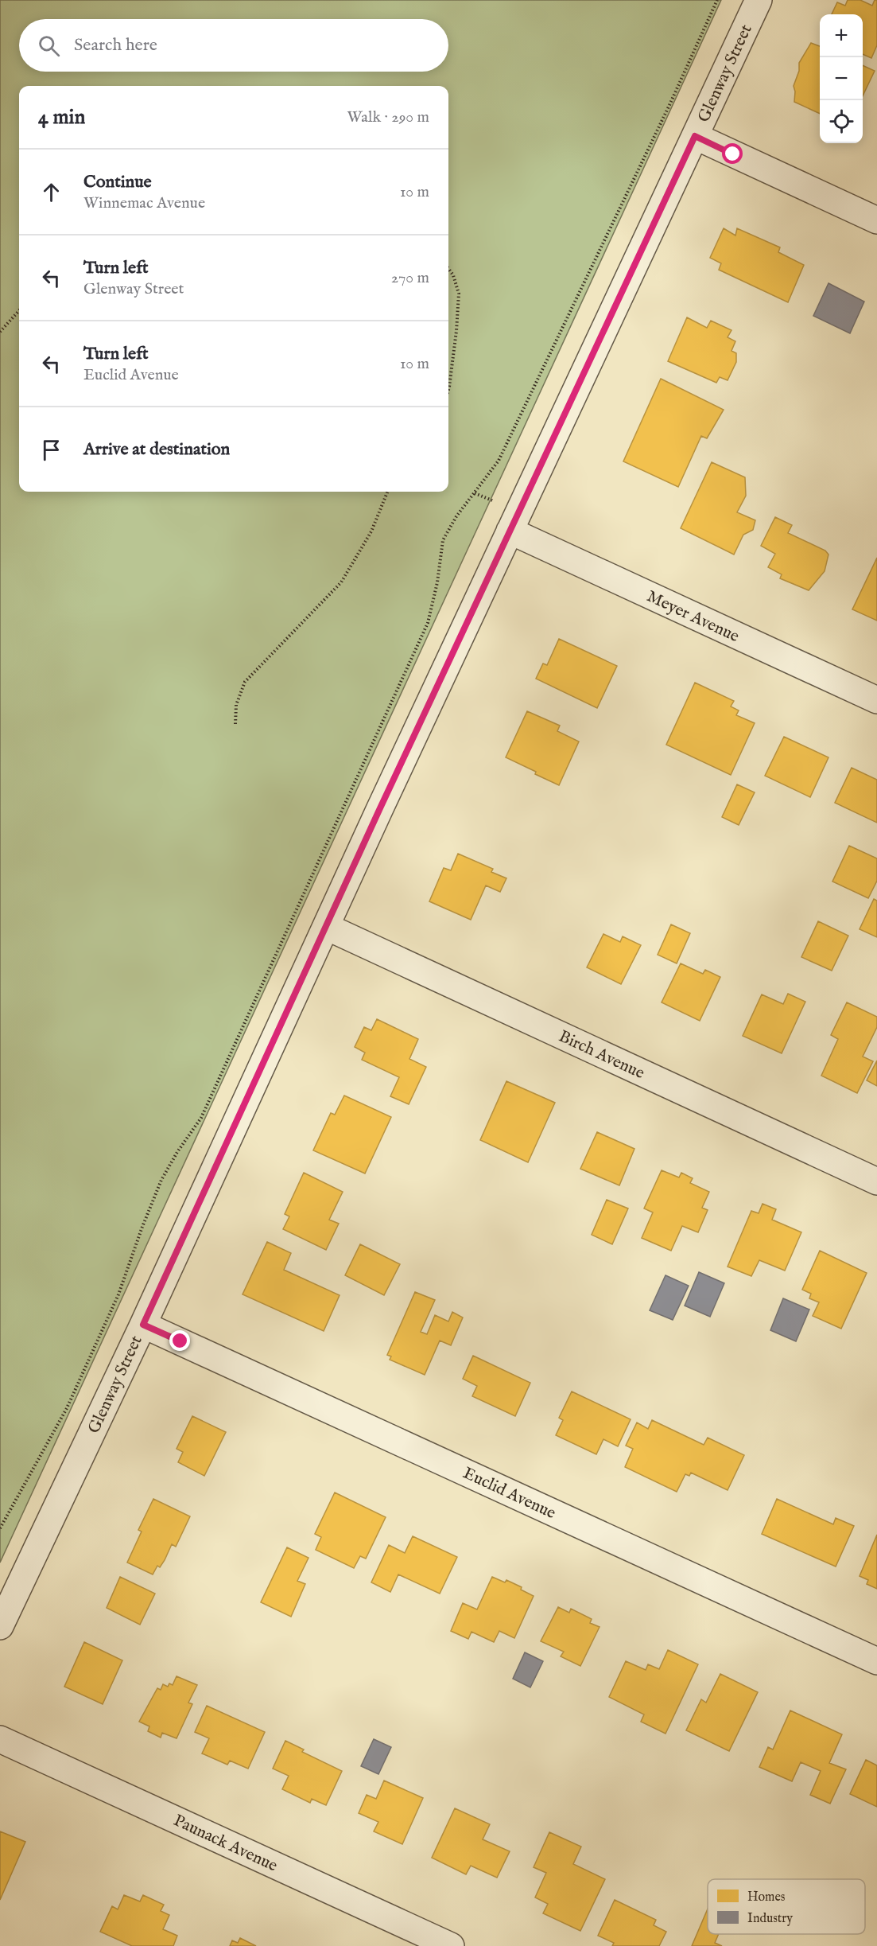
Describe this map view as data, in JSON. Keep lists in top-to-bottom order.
{
  "streets": {
    "street": [
      "Glenway Street",
      "Meyer Avenue",
      "Birch Avenue",
      "Euclid Avenue",
      "Paunack Avenue"
    ]
  },
  "crossings": [
    ["Glenway Street", "Meyer Avenue"],
    ["Glenway Street", "Birch Avenue"],
    ["Glenway Street", "Euclid Avenue"]
  ],
  "legend": ["Homes", "Industry"],
  "page": {
    "map_buttons": ["+", "−"],
    "search": "Search here",
    "heading": ["4 min", "Walk · 290 m"],
    "list": [
      ["Continue", "Winnemac Avenue", "10 m"],
      ["Turn left", "Glenway Street", "270 m"],
      ["Turn left", "Euclid Avenue", "10 m"],
      "Arrive at destination"
    ]
  }
}
